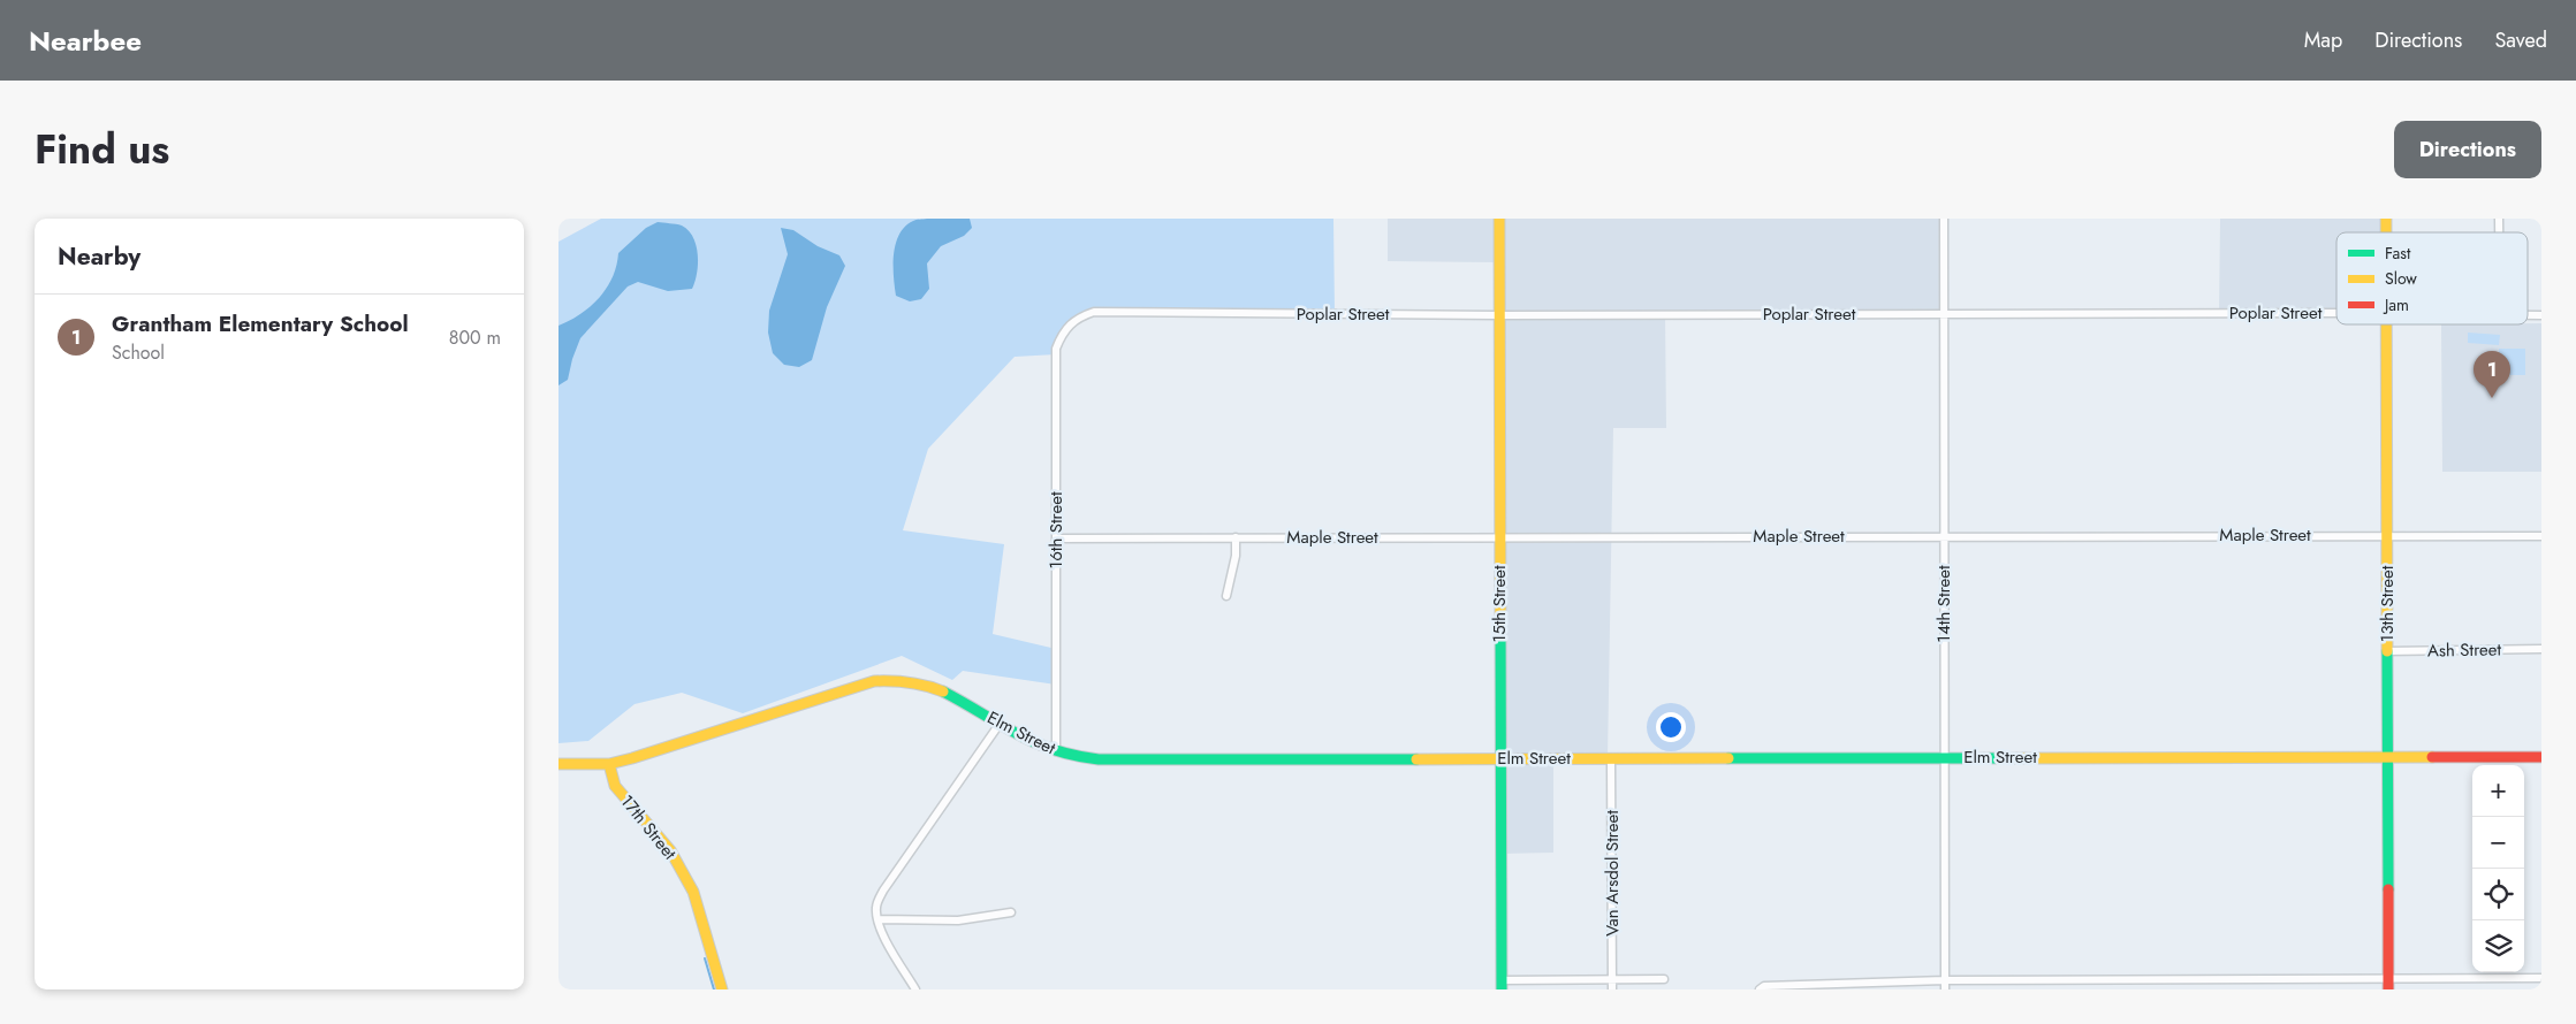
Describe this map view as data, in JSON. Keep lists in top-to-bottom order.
{
  "streets": {
    "main road": [
      "15th Street",
      "13th Street",
      "Elm Street",
      "17th Street"
    ],
    "street": [
      "Poplar Street",
      "16th Street",
      "Maple Street",
      "14th Street",
      "Ash Street",
      "Van Arsdol Street"
    ]
  },
  "crossings": [
    ["Poplar Street", "16th Street"],
    ["Poplar Street", "15th Street"],
    ["Poplar Street", "14th Street"],
    ["16th Street", "Maple Street"],
    ["16th Street", "Elm Street"],
    ["Maple Street", "15th Street"],
    ["Maple Street", "14th Street"],
    ["Maple Street", "13th Street"],
    ["15th Street", "Elm Street"],
    ["14th Street", "Elm Street"],
    ["13th Street", "Ash Street"],
    ["13th Street", "Elm Street"],
    ["Elm Street", "17th Street"],
    ["Elm Street", "Van Arsdol Street"]
  ],
  "legend": ["Fast", "Slow", "Jam"],
  "page": {
    "header": "Nearbee",
    "nav": ["Map", "Directions", "Saved"],
    "title": "Find us",
    "buttons": "Directions",
    "heading": "Nearby",
    "list": [
      {
        "mark": "1",
        "name": "Grantham Elementary School",
        "note": "School",
        "value": "800 m"
      }
    ],
    "pins": "1",
    "map_buttons": ["+", "−"]
  }
}
